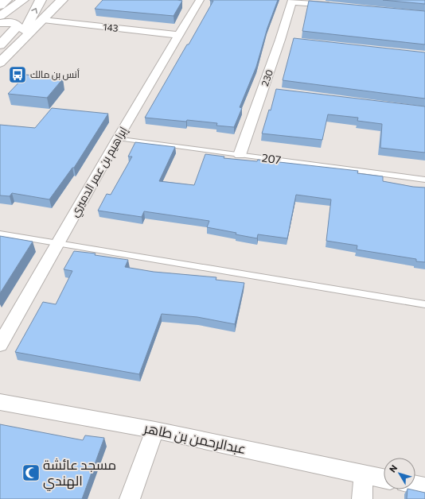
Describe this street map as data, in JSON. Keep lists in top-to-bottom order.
{
  "streets": {
    "street": [
      "143",
      "230",
      "إبراهيم بن عمر الدميري",
      "عبدالرحمن بن طاهر"
    ],
    "lane": ["207"]
  },
  "crossings": [
    ["143", "إبراهيم بن عمر الدميري"],
    ["230", "207"],
    ["207", "إبراهيم بن عمر الدميري"]
  ],
  "places": {
    "bus stop": ["أنس بن مالك"],
    "mosque": ["مسجد عائشة الهندي"]
  },
  "north": "top left"
}
